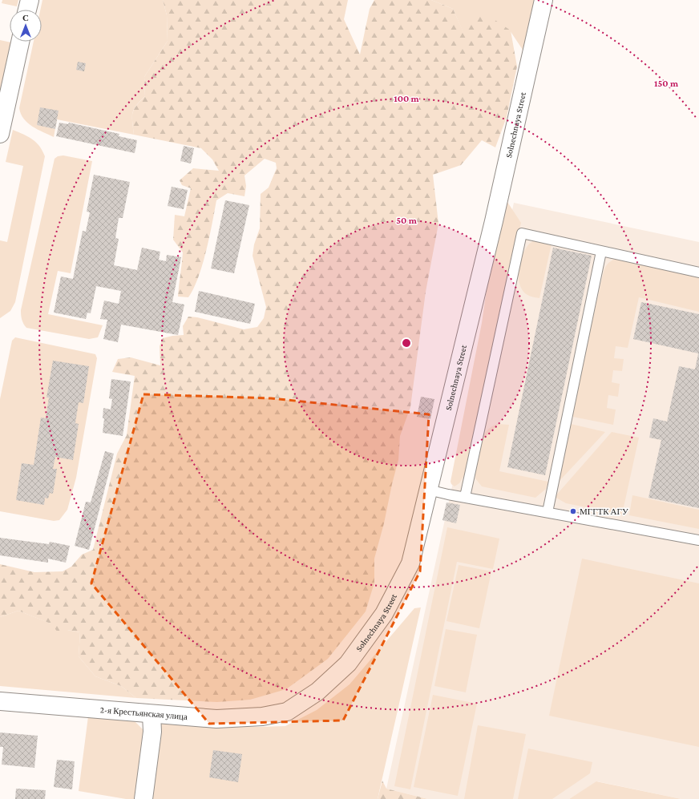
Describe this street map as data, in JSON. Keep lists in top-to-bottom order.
{
  "streets": {
    "street": ["Solnechnaya Street", "2-я Крестьянская улица"]
  },
  "crossings": [
    ["Solnechnaya Street", "2-я Крестьянская улица"]
  ],
  "places": ["МГГТК АГУ"],
  "north": "top",
  "rings": ["150 m", "100 m", "50 m"]
}
